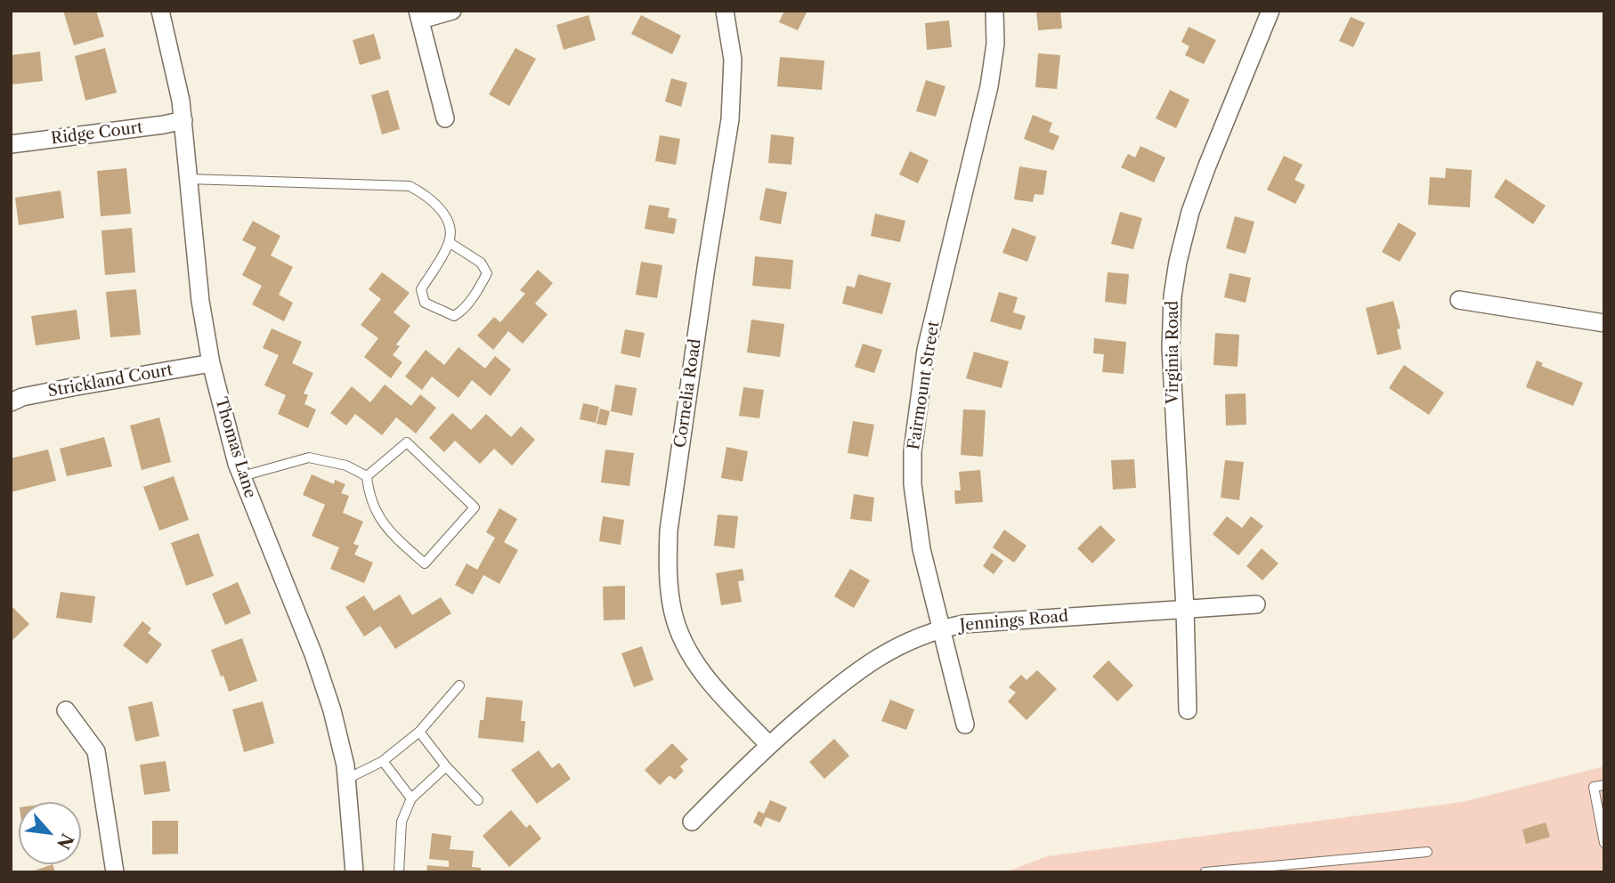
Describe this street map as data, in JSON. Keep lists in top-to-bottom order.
{
  "streets": {
    "street": [
      "Ridge Court",
      "Virginia Road",
      "Strickland Court",
      "Fairmount Street",
      "Cornelia Road",
      "Thomas Lane",
      "Jennings Road"
    ]
  },
  "crossings": [
    ["Ridge Court", "Thomas Lane"],
    ["Virginia Road", "Jennings Road"],
    ["Strickland Court", "Thomas Lane"],
    ["Fairmount Street", "Jennings Road"],
    ["Cornelia Road", "Jennings Road"]
  ],
  "north": "bottom right"
}
